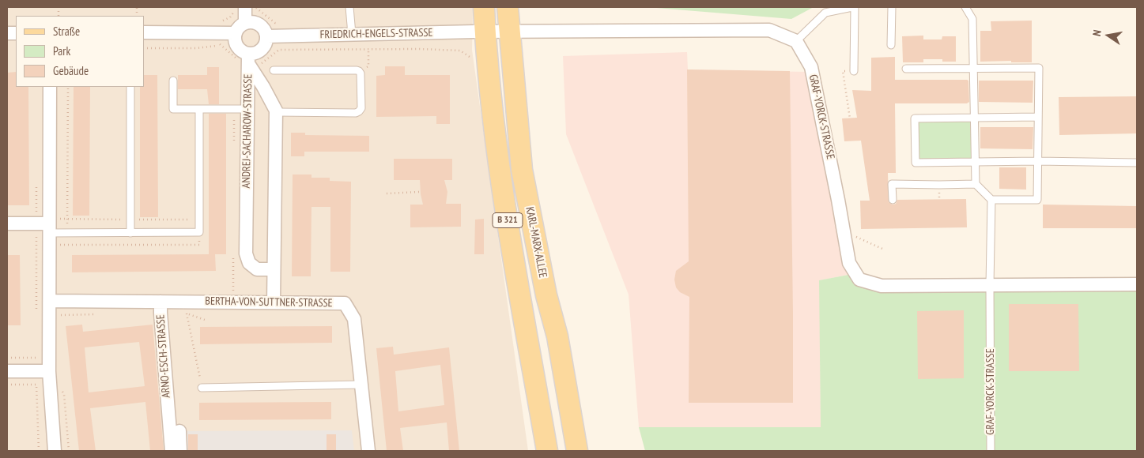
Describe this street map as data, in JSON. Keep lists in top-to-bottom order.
{
  "streets": {
    "main road": ["B 321", "KARL-MARX-ALLEE"],
    "street": [
      "FRIEDRICH-ENGELS-STRASSE",
      "GRAF-YORCK-STRASSE",
      "ANDREJ-SACHAROW-STRASSE",
      "BERTHA-VON-SUTTNER-STRASSE",
      "ARNO-ESCH-STRASSE"
    ]
  },
  "crossings": [
    ["FRIEDRICH-ENGELS-STRASSE", "ANDREJ-SACHAROW-STRASSE"],
    ["FRIEDRICH-ENGELS-STRASSE", "B 321"],
    ["ANDREJ-SACHAROW-STRASSE", "BERTHA-VON-SUTTNER-STRASSE"],
    ["B 321", "KARL-MARX-ALLEE"],
    ["BERTHA-VON-SUTTNER-STRASSE", "ARNO-ESCH-STRASSE"]
  ],
  "legend": ["Straße", "Park", "Gebäude"],
  "north": "left"
}
